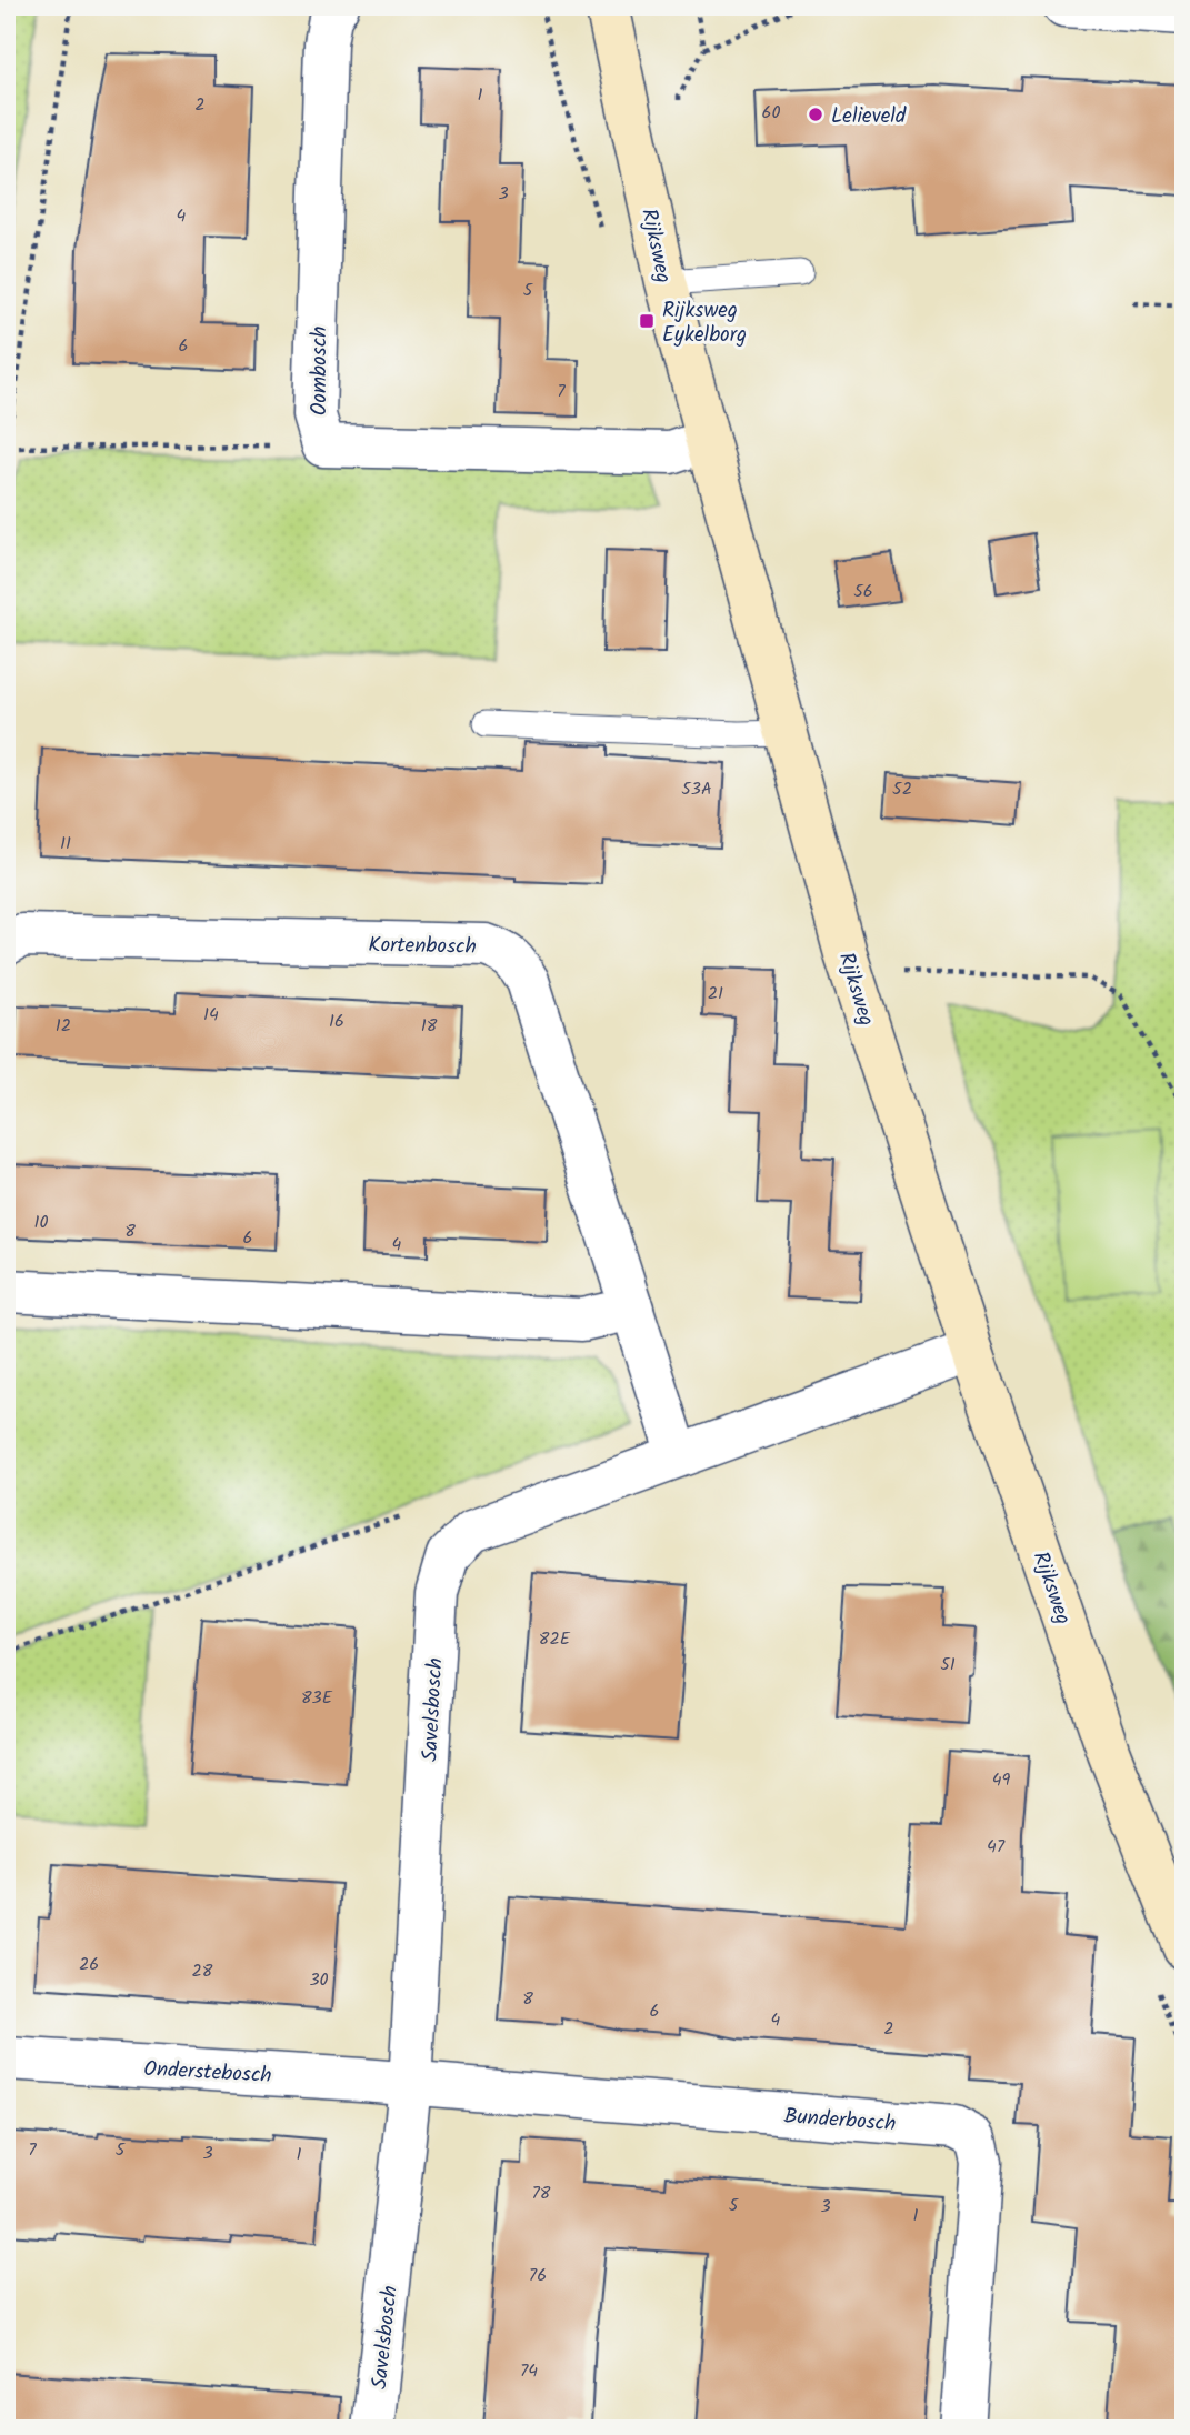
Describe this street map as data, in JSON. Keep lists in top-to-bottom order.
{
  "streets": {
    "main road": ["Rijksweg"],
    "street": [
      "Oombosch",
      "Kortenbosch",
      "Savelsbosch",
      "Onderstebosch",
      "Bunderbosch"
    ]
  },
  "crossings": [
    ["Rijksweg", "Oombosch"],
    ["Rijksweg", "Savelsbosch"],
    ["Kortenbosch", "Savelsbosch"],
    ["Savelsbosch", "Onderstebosch"],
    ["Savelsbosch", "Bunderbosch"],
    ["Onderstebosch", "Bunderbosch"]
  ],
  "places": {
    "other": ["Lelieveld"],
    "transit": ["Rijksweg Eykelborg"]
  },
  "house_numbers": [
    "1",
    "2",
    "60",
    "3",
    "4",
    "5",
    "6",
    "7",
    "56",
    "53A",
    "52",
    "11",
    "21",
    "14",
    "16",
    "12",
    "18",
    "10",
    "8",
    "6",
    "4",
    "82E",
    "51",
    "83E",
    "49",
    "47",
    "26",
    "28",
    "30",
    "8",
    "6",
    "4",
    "2",
    "7",
    "5",
    "3",
    "1",
    "78",
    "5",
    "3",
    "1",
    "76",
    "74"
  ]
}
